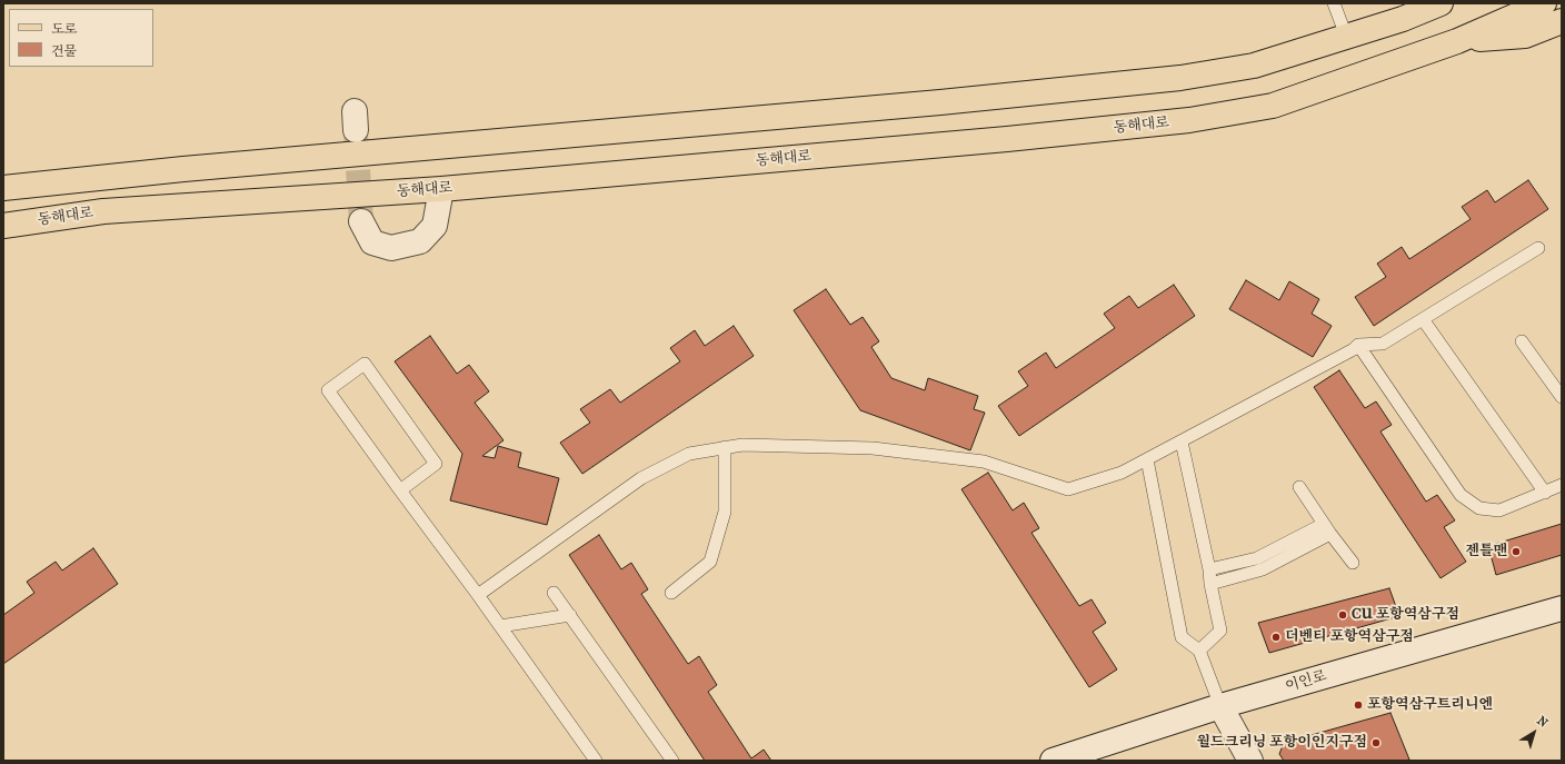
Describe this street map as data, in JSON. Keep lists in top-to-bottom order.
{
  "streets": {
    "main road": ["동해대로"],
    "street": ["이인로"]
  },
  "places": [
    "젠틀맨",
    "CU 포항역삼구점",
    "더벤티 포항역삼구점",
    "포항역삼구트리니엔",
    "월드크리닝 포항이인지구점"
  ],
  "legend": ["도로", "건물"],
  "north": "top right"
}
